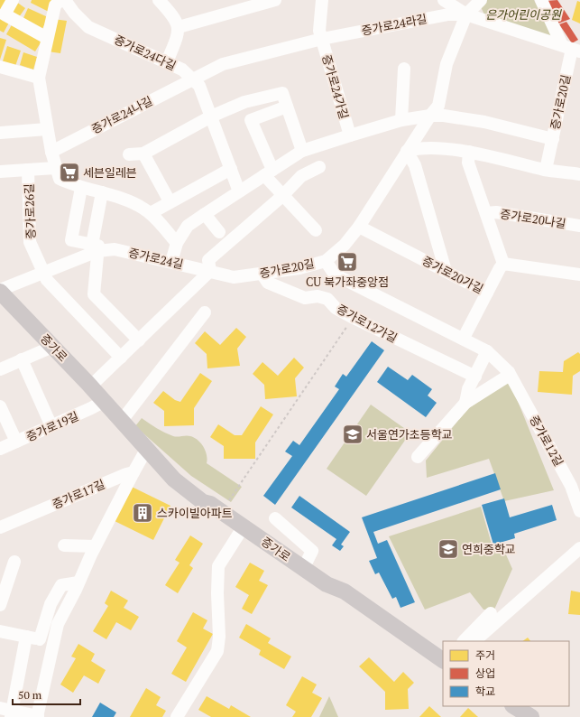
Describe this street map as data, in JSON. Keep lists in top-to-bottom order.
{
  "streets": {
    "main road": ["증가로"],
    "street": [
      "증가로24라길",
      "증가로24다길",
      "증가로24가길",
      "증가로20길",
      "증가로24나길",
      "증가로26길",
      "증가로20나길",
      "증가로24길",
      "증가로20가길",
      "증가로12가길",
      "증가로19길",
      "증가로12길",
      "증가로17길"
    ]
  },
  "crossings": [
    ["증가로24라길", "증가로24다길"],
    ["증가로24라길", "증가로24가길"],
    ["증가로24라길", "증가로20길"],
    ["증가로24라길", "증가로24나길"],
    ["증가로24다길", "증가로24가길"],
    ["증가로24다길", "증가로24나길"],
    ["증가로24가길", "증가로20길"],
    ["증가로24가길", "증가로24길"],
    ["증가로20길", "증가로24길"],
    ["증가로20길", "증가로20가길"],
    ["증가로20길", "증가로12가길"],
    ["증가로26길", "증가로24길"],
    ["증가로20나길", "증가로20가길"],
    ["증가로24길", "증가로"],
    ["증가로", "증가로19길"]
  ],
  "parks": ["은가어린이공원"],
  "places": {
    "supermarket": ["세븐일레븐", "CU 북가좌중앙점"],
    "school or university": ["서울연가초등학교", "연희중학교"],
    "building": ["스카이빌아파트"]
  },
  "legend": ["주거", "상업", "학교"],
  "scale_bar": "50 m"
}
